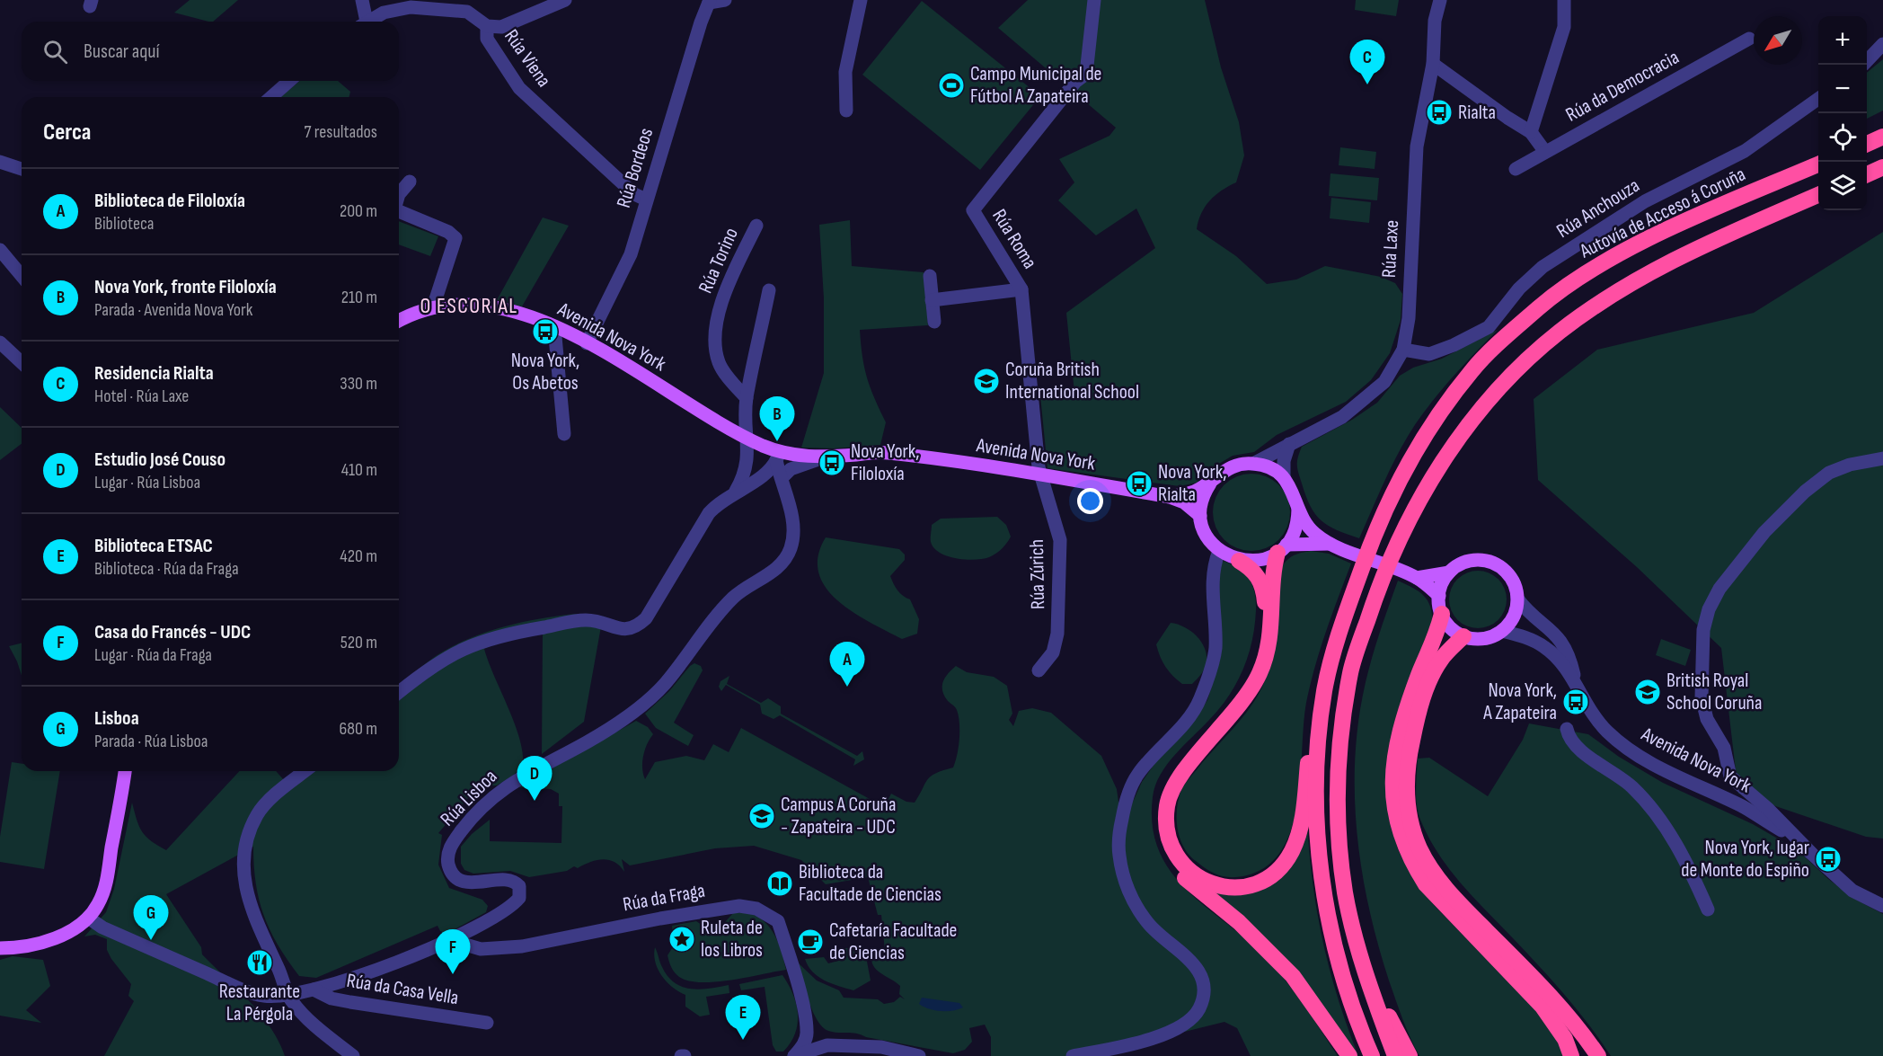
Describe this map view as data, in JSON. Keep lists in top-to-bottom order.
{
  "streets": {
    "highway": ["Autovía de Acceso á Coruña"],
    "main road": ["Avenida Nova York"],
    "street": [
      "Rúa Viena",
      "Rúa da Democracia",
      "Rúa Bordeos",
      "Rúa Anchouza",
      "Rúa Roma",
      "Rúa Laxe",
      "Rúa Torino",
      "Rúa Zúrich",
      "Rúa Lisboa",
      "Rúa da Fraga",
      "Rúa da Casa Vella"
    ]
  },
  "crossings": [
    ["Rúa Viena", "Rúa Bordeos"],
    ["Rúa Bordeos", "Avenida Nova York"],
    ["Rúa Anchouza", "Rúa Laxe"],
    ["Rúa Roma", "Avenida Nova York"],
    ["Rúa Roma", "Rúa Zúrich"],
    ["Avenida Nova York", "Rúa Zúrich"],
    ["Avenida Nova York", "Rúa Lisboa"],
    ["Rúa Lisboa", "Rúa da Fraga"],
    ["Rúa Lisboa", "Rúa da Casa Vella"]
  ],
  "districts": ["O ESCORIAL"],
  "places": {
    "sports": ["Campo Municipal de Fútbol A Zapateira"],
    "bus stop": [
      "Rialta",
      "Nova York, Os Abetos",
      "Nova York, Filoloxía",
      "Nova York, Rialta",
      "Nova York, A Zapateira",
      "Nova York, lugar de Monte do Espiño"
    ],
    "school or university": ["Coruña British International School", "British Royal School Coruña", "Campus A Coruña - Zapateira - UDC"],
    "library": ["Biblioteca da Facultade de Ciencias"],
    "place": ["Ruleta de los Libros"],
    "cafe": ["Cafetaría Facultade de Ciencias"],
    "restaurant": ["Restaurante La Pérgola"]
  },
  "north": "bottom left",
  "page": {
    "map_buttons": ["+", "−"],
    "search": "Buscar aquí",
    "pins": [
      "C",
      "B",
      "A",
      "D",
      "G",
      "F",
      "E"
    ],
    "heading": ["Cerca", "7 resultados"],
    "list": [
      {
        "mark": "A",
        "name": "Biblioteca de Filoloxía",
        "note": "Biblioteca",
        "value": "200 m"
      },
      {
        "mark": "B",
        "name": "Nova York, fronte Filoloxía",
        "note": "Parada · Avenida Nova York",
        "value": "210 m"
      },
      {
        "mark": "C",
        "name": "Residencia Rialta",
        "note": "Hotel · Rúa Laxe",
        "value": "330 m"
      },
      {
        "mark": "D",
        "name": "Estudio José Couso",
        "note": "Lugar · Rúa Lisboa",
        "value": "410 m"
      },
      {
        "mark": "E",
        "name": "Biblioteca ETSAC",
        "note": "Biblioteca · Rúa da Fraga",
        "value": "420 m"
      },
      {
        "mark": "F",
        "name": "Casa do Francés - UDC",
        "note": "Lugar · Rúa da Fraga",
        "value": "520 m"
      },
      {
        "mark": "G",
        "name": "Lisboa",
        "note": "Parada · Rúa Lisboa",
        "value": "680 m"
      }
    ]
  }
}
